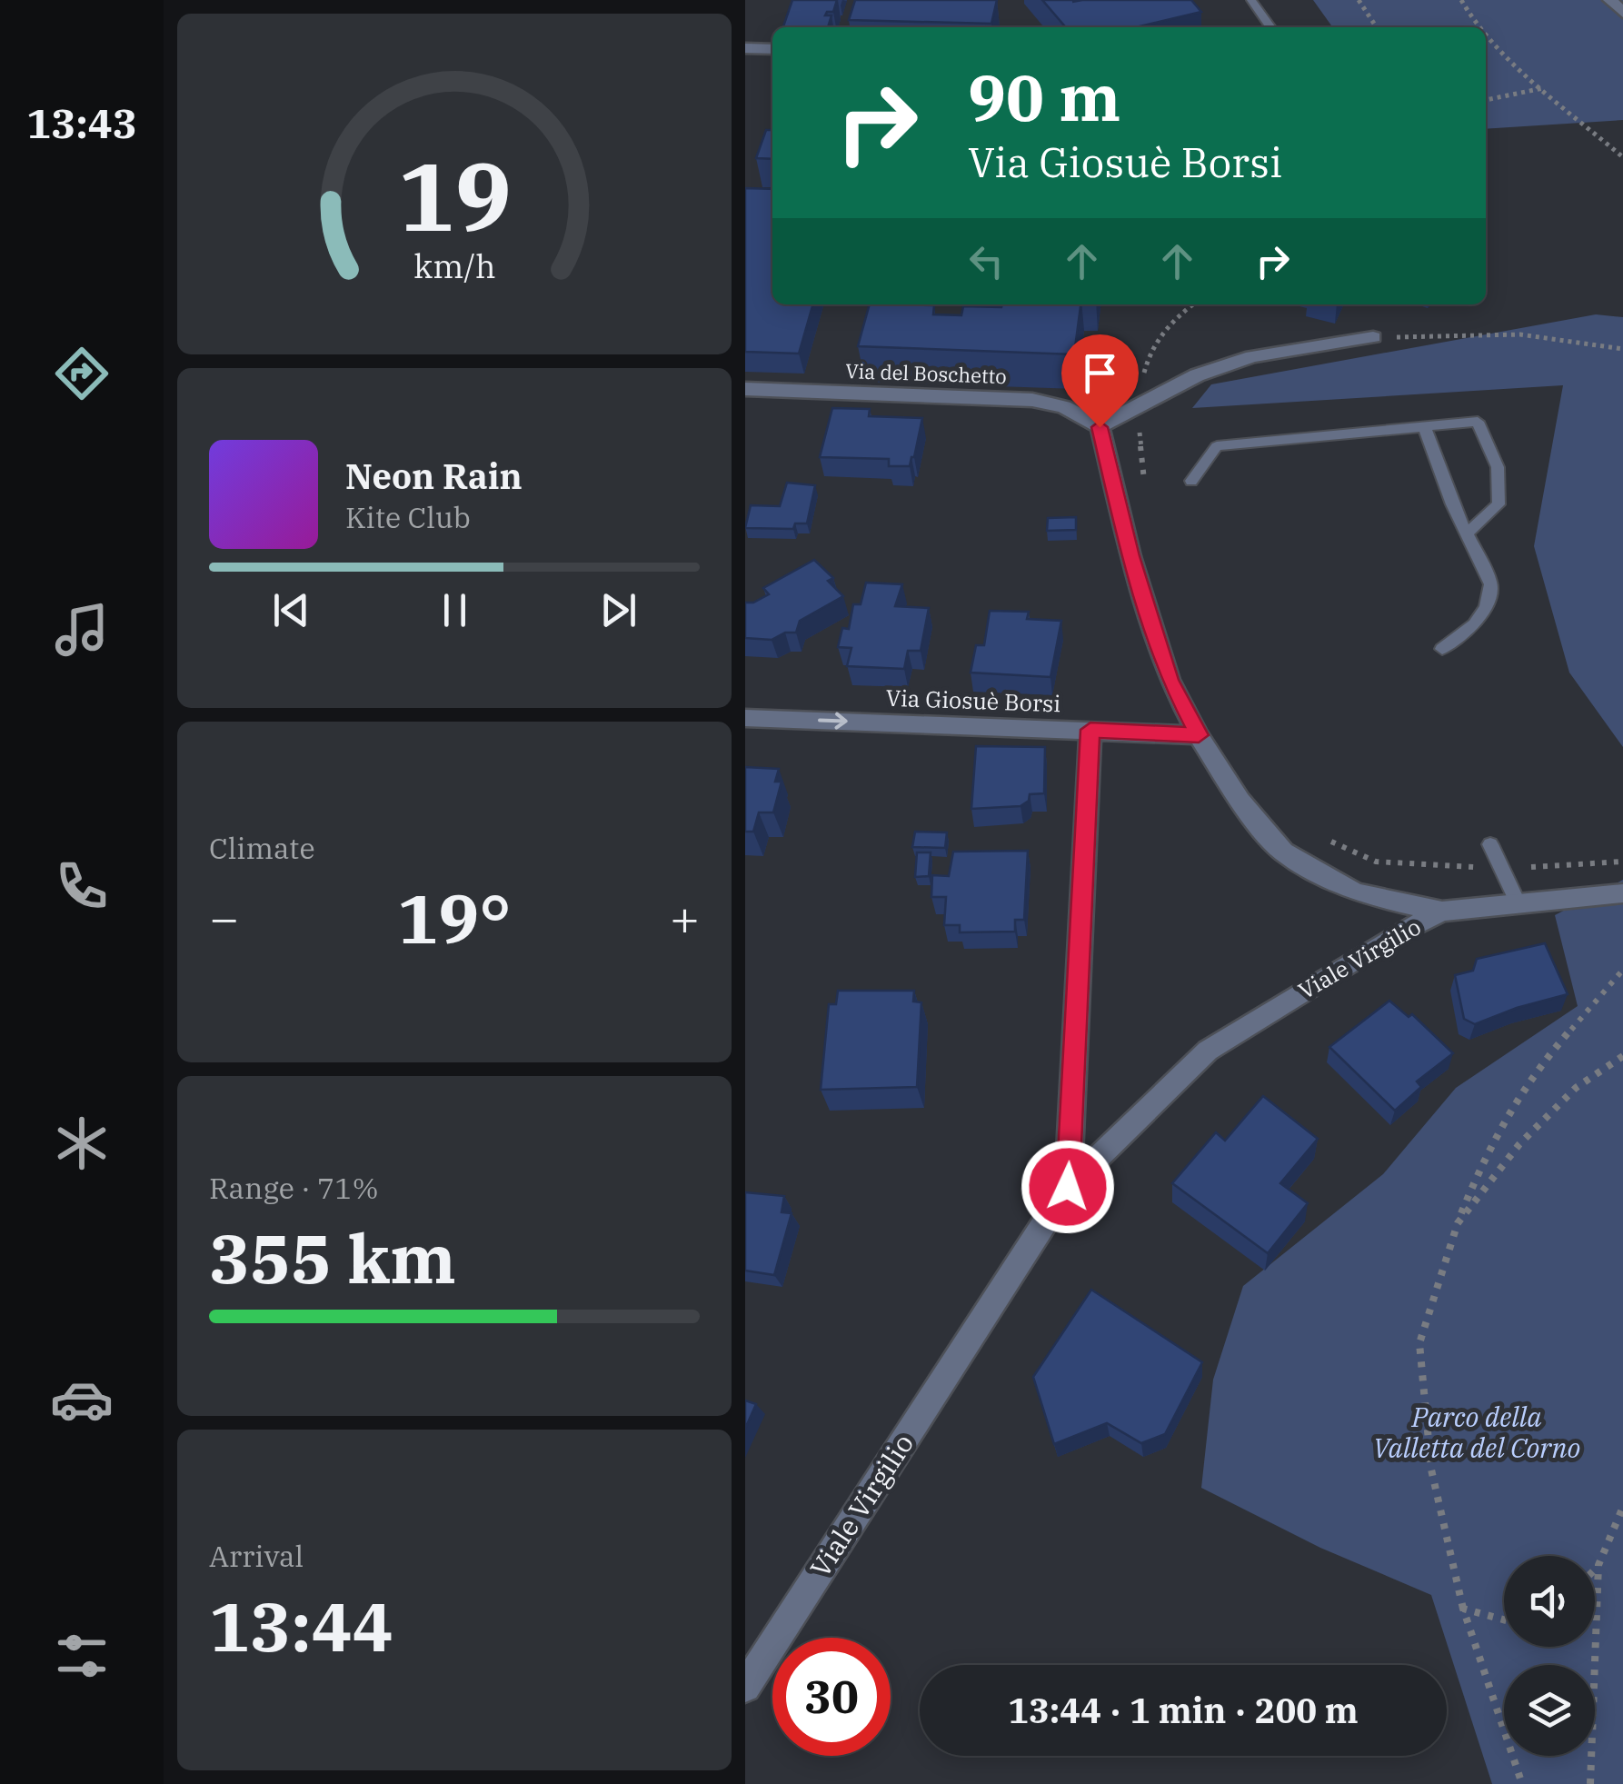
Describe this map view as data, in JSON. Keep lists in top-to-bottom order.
{
  "streets": {
    "street": ["Via del Boschetto", "Via Giosuè Borsi", "Viale Virgilio"]
  },
  "crossings": [
    ["Via del Boschetto", "Viale Virgilio"],
    ["Via Giosuè Borsi", "Viale Virgilio"]
  ],
  "one_way": ["Via Giosuè Borsi"],
  "parks": ["Parco della Valletta del Corno"],
  "page": {
    "tabs": "13:43",
    "turn": ["90 m", "Via Giosuè Borsi"],
    "song": ["Neon Rain", "Kite Club"],
    "tile": [
      "Climate",
      ["Range · 71%", "355 km"],
      ["Arrival", "13:44"]
    ],
    "heat": ["−", "19°", "+"],
    "limit": "30",
    "trip": "13:44 · 1 min · 200 m",
    "gauge": ["19", "km/h"]
  }
}
